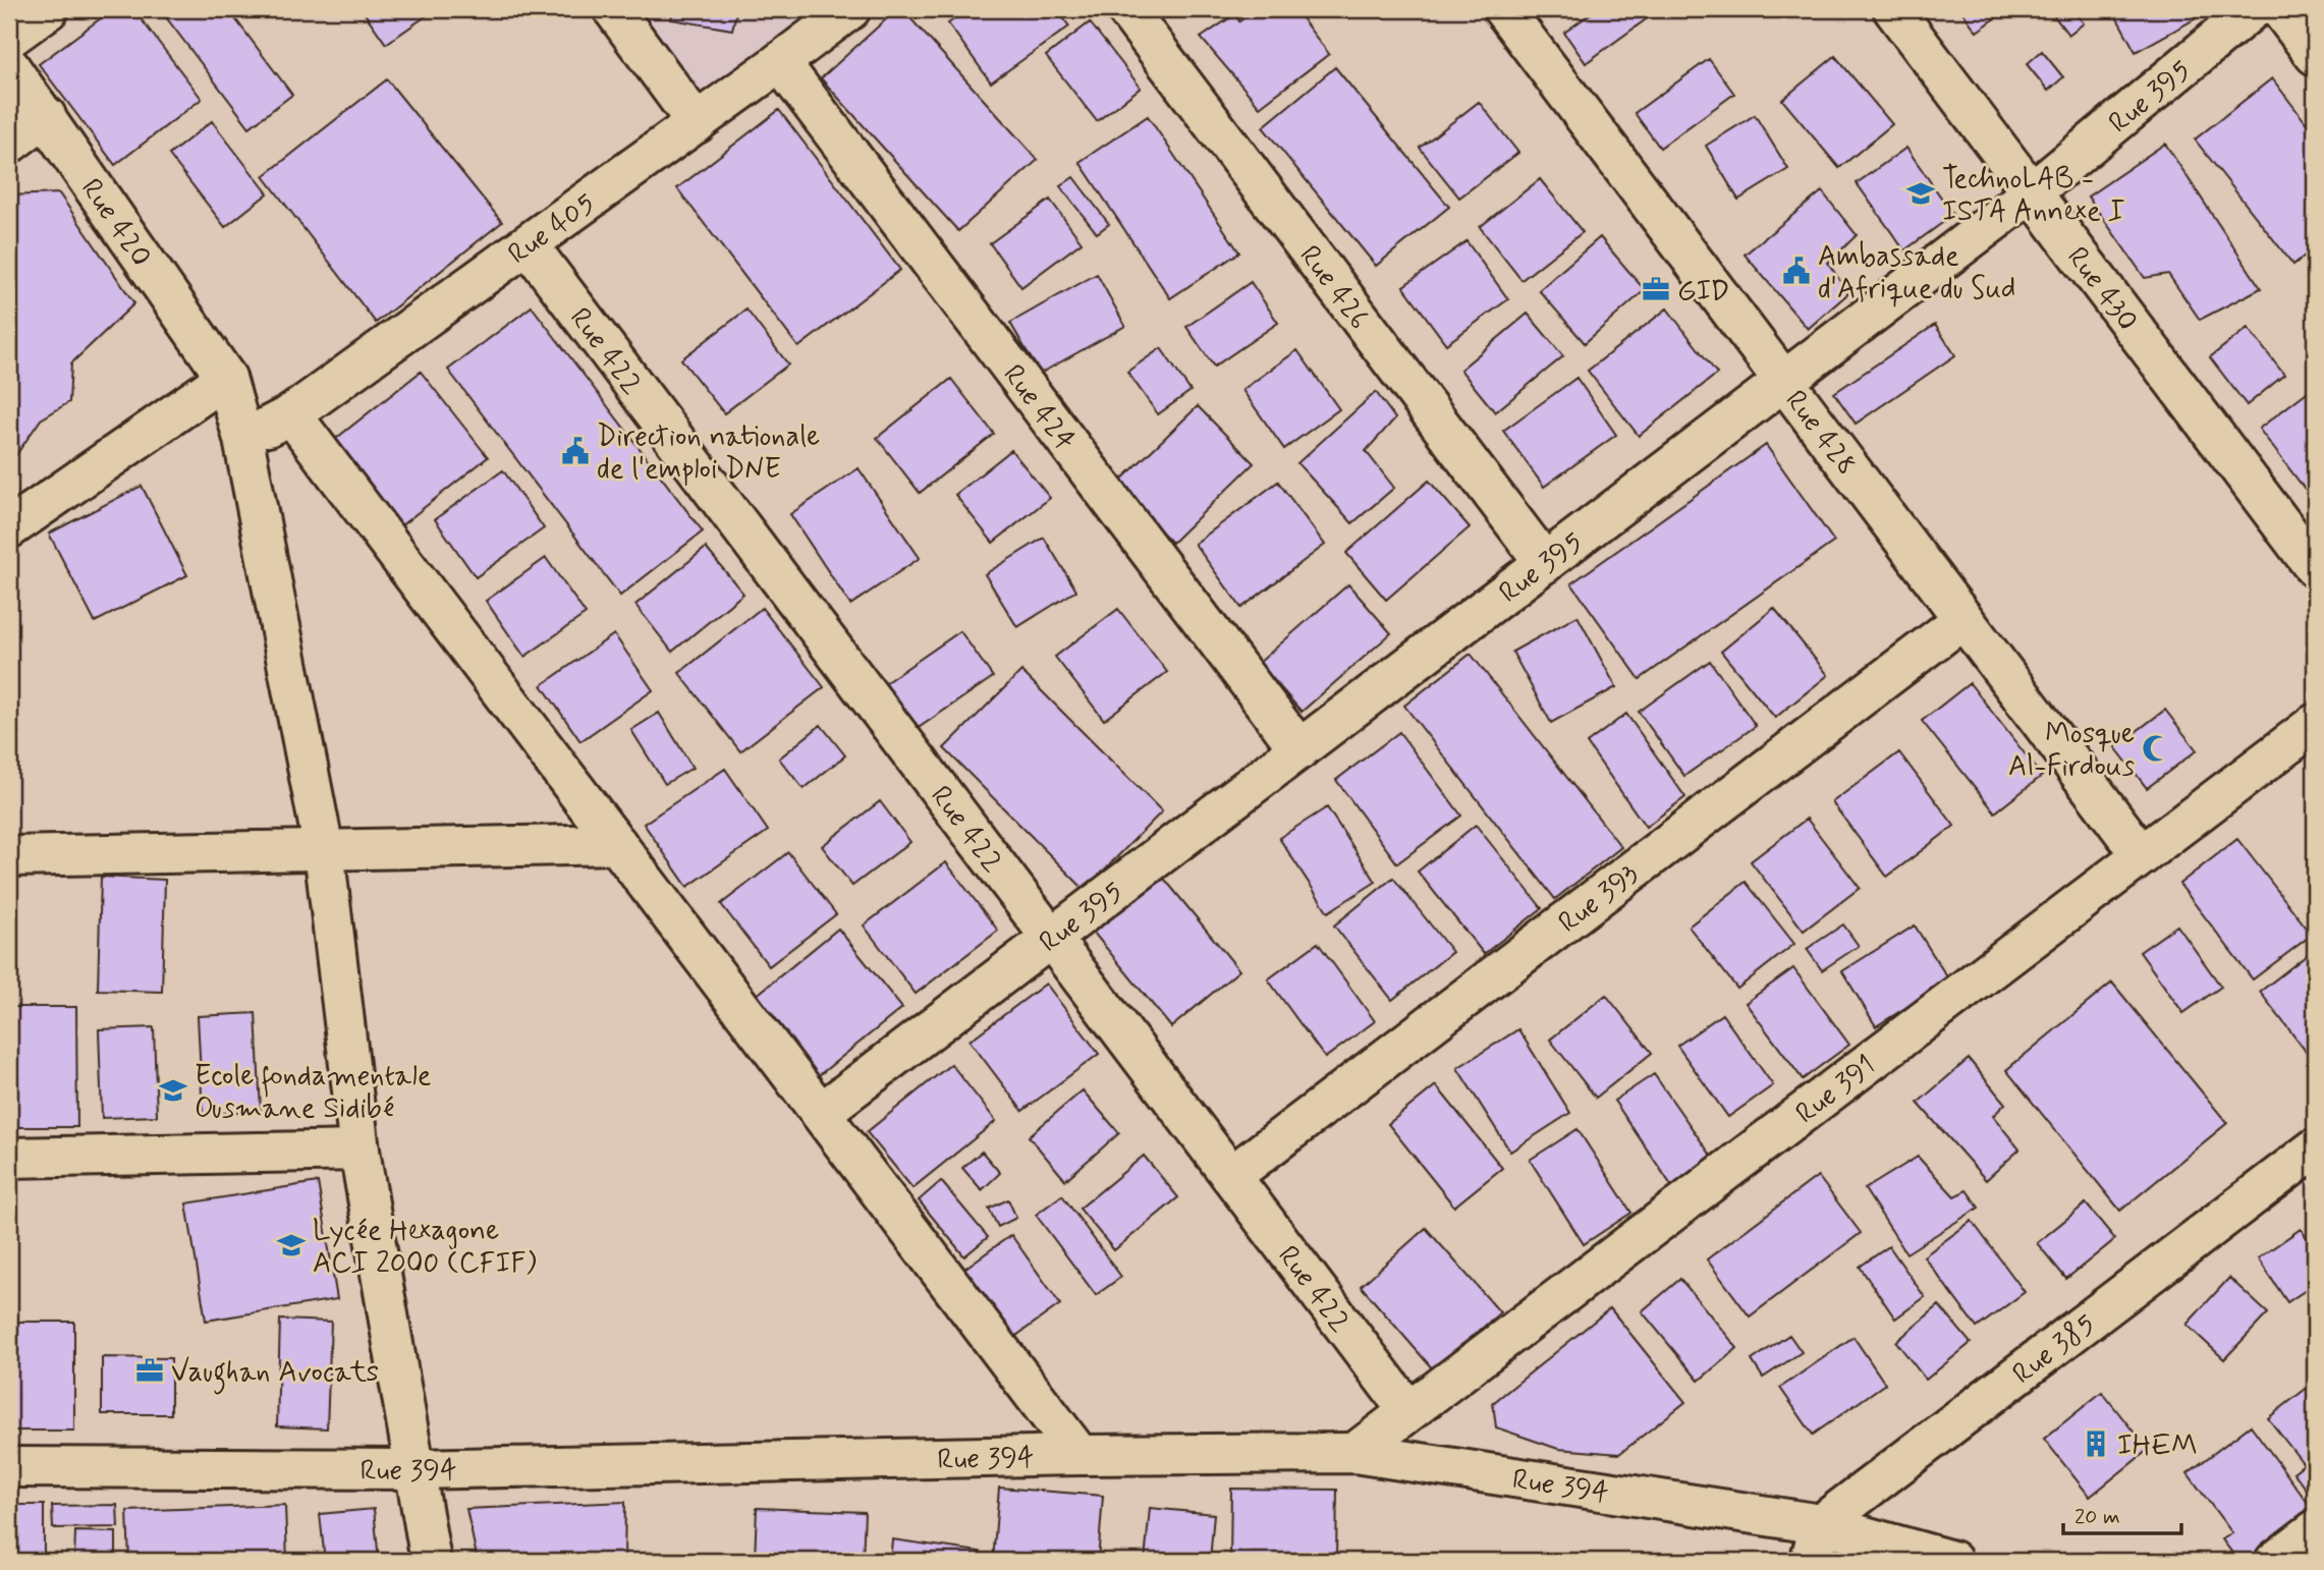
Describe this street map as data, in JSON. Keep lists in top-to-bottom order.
{
  "streets": {
    "street": [
      "Rue 395",
      "Rue 420",
      "Rue 405",
      "Rue 426",
      "Rue 430",
      "Rue 422",
      "Rue 424",
      "Rue 428",
      "Rue 393",
      "Rue 391",
      "Rue 385",
      "Rue 394"
    ]
  },
  "crossings": [
    ["Rue 395", "Rue 426"],
    ["Rue 395", "Rue 430"],
    ["Rue 395", "Rue 422"],
    ["Rue 395", "Rue 424"],
    ["Rue 395", "Rue 428"],
    ["Rue 420", "Rue 405"],
    ["Rue 420", "Rue 394"],
    ["Rue 405", "Rue 422"],
    ["Rue 405", "Rue 424"],
    ["Rue 422", "Rue 393"],
    ["Rue 422", "Rue 391"],
    ["Rue 428", "Rue 393"],
    ["Rue 428", "Rue 391"],
    ["Rue 391", "Rue 394"],
    ["Rue 385", "Rue 394"]
  ],
  "places": {
    "school or university": ["TechnoLAB - ISTA Annexe I", "Ecole fondamentale Ousmane Sidibé", "Lycée Hexagone ACI 2000 (CFIF)"],
    "public building": ["Ambassade d'Afrique du Sud", "Direction nationale de l'emploi DNE"],
    "office": ["GID", "Vaughan Avocats"],
    "mosque": ["Mosque Al-Firdous"],
    "building": ["IHEM"]
  },
  "scale_bar": "20 m"
}
